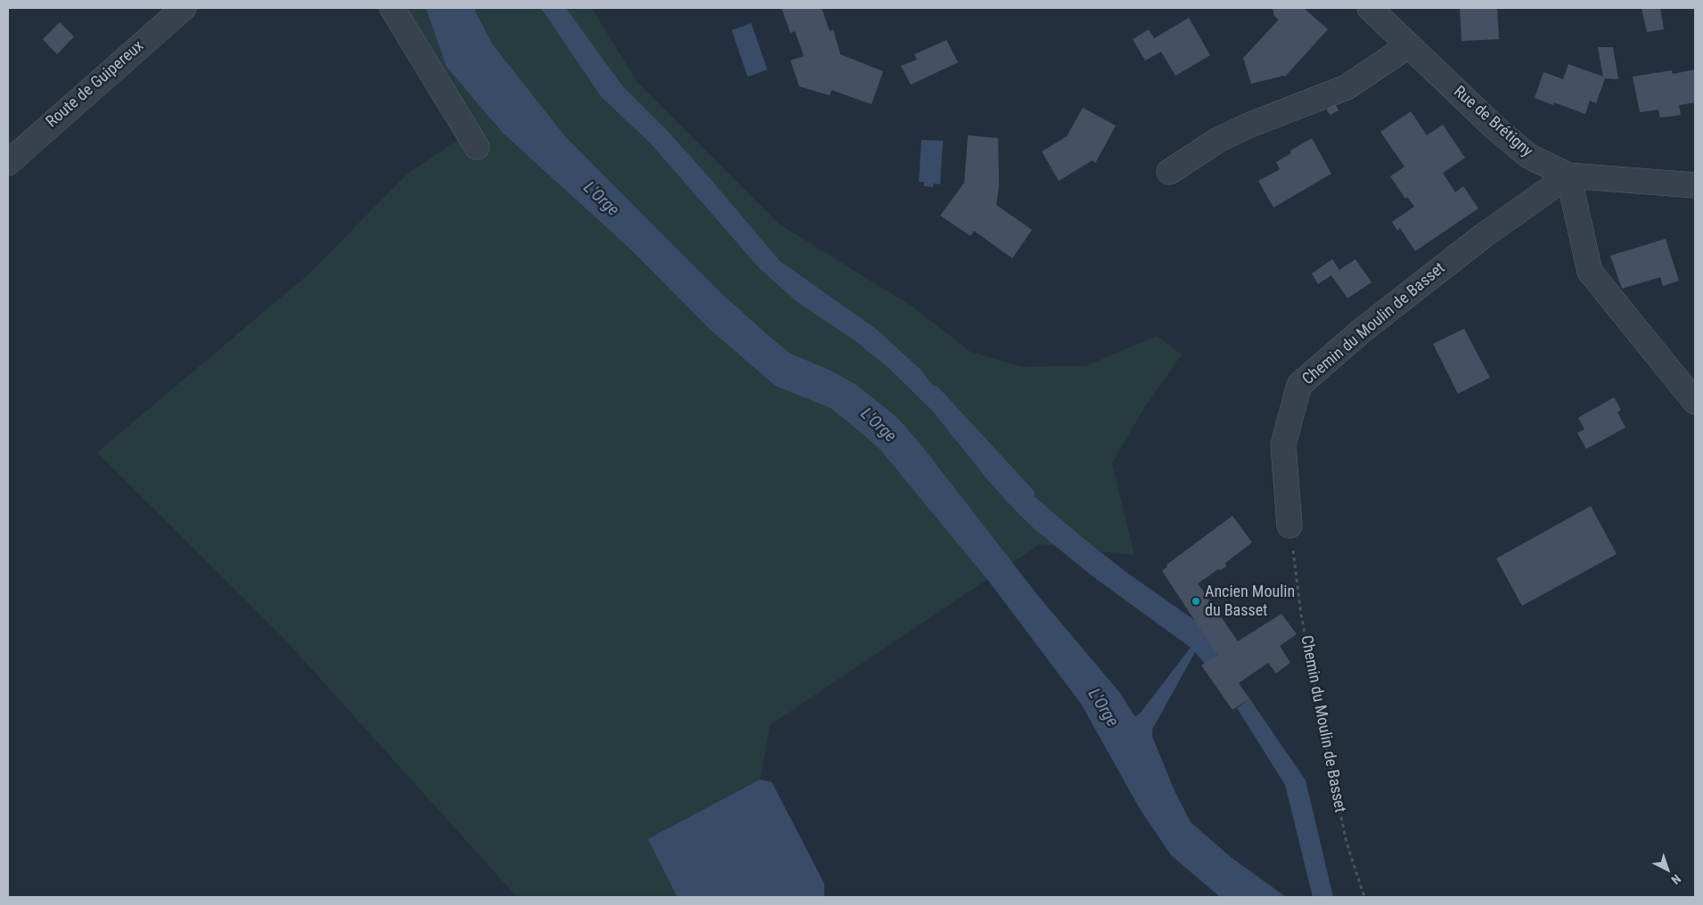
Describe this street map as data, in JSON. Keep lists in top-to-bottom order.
{
  "streets": {
    "street": ["Route de Guipereux", "Rue de Brétigny", "Chemin du Moulin de Basset"]
  },
  "crossings": [
    ["Rue de Brétigny", "Chemin du Moulin de Basset"]
  ],
  "water": ["L'Orge"],
  "places": ["Ancien Moulin du Basset"],
  "north": "bottom right"
}
